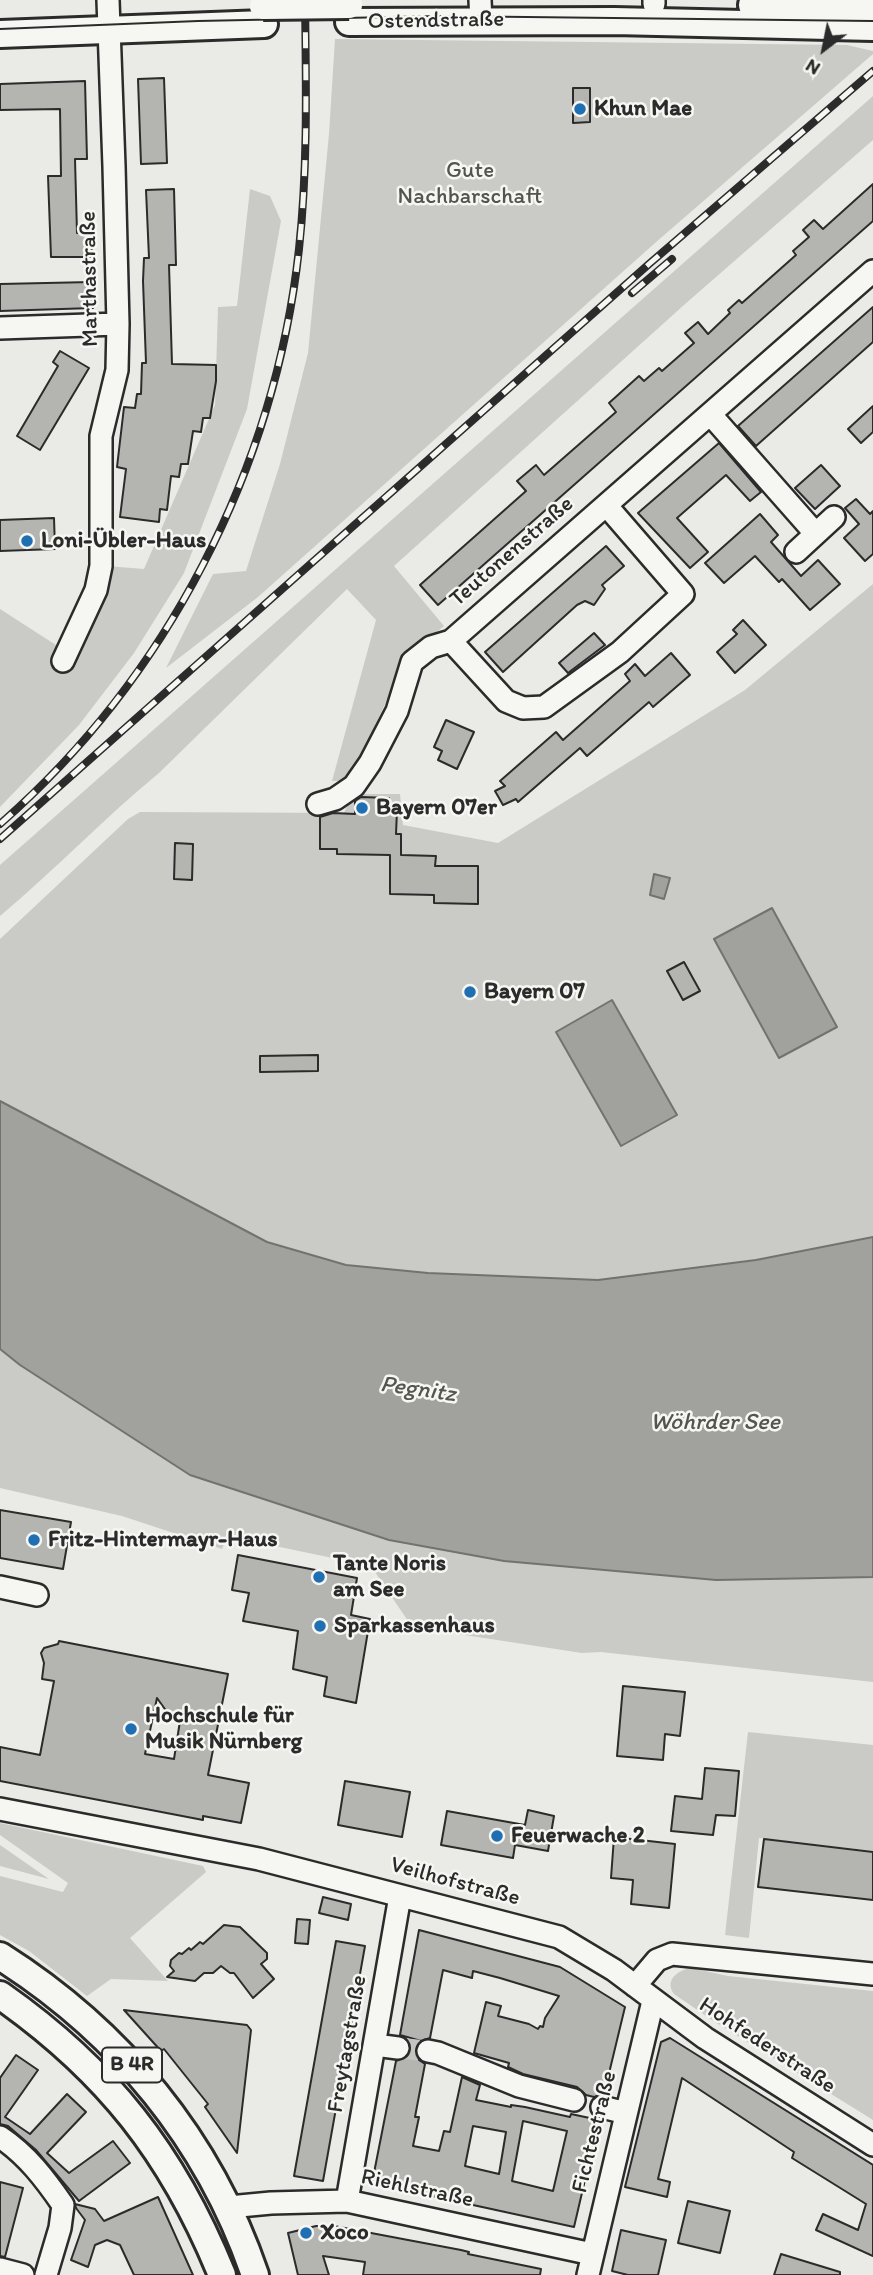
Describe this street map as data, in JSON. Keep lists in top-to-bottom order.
{
  "streets": {
    "main road": ["Ostendstraße", "B 4R"],
    "street": [
      "Marthastraße",
      "Teutonenstraße",
      "Veilhofstraße",
      "Freytagstraße",
      "Hohfederstraße",
      "Fichtestraße",
      "Riehlstraße"
    ]
  },
  "crossings": [
    ["Ostendstraße", "Marthastraße"],
    ["Veilhofstraße", "Freytagstraße"],
    ["Veilhofstraße", "Hohfederstraße"],
    ["Freytagstraße", "Riehlstraße"],
    ["Hohfederstraße", "Fichtestraße"],
    ["B 4R", "Riehlstraße"],
    ["Fichtestraße", "Riehlstraße"]
  ],
  "water": ["Pegnitz", "Wöhrder See"],
  "parks": ["Gute Nachbarschaft"],
  "places": [
    "Khun Mae",
    "Loni-Übler-Haus",
    "Bayern 07er",
    "Bayern 07",
    "Fritz-Hintermayr-Haus",
    "Tante Noris am See",
    "Sparkassenhaus",
    "Hochschule für Musik Nürnberg",
    "Feuerwache 2",
    "Xoco"
  ],
  "north": "bottom left"
}
